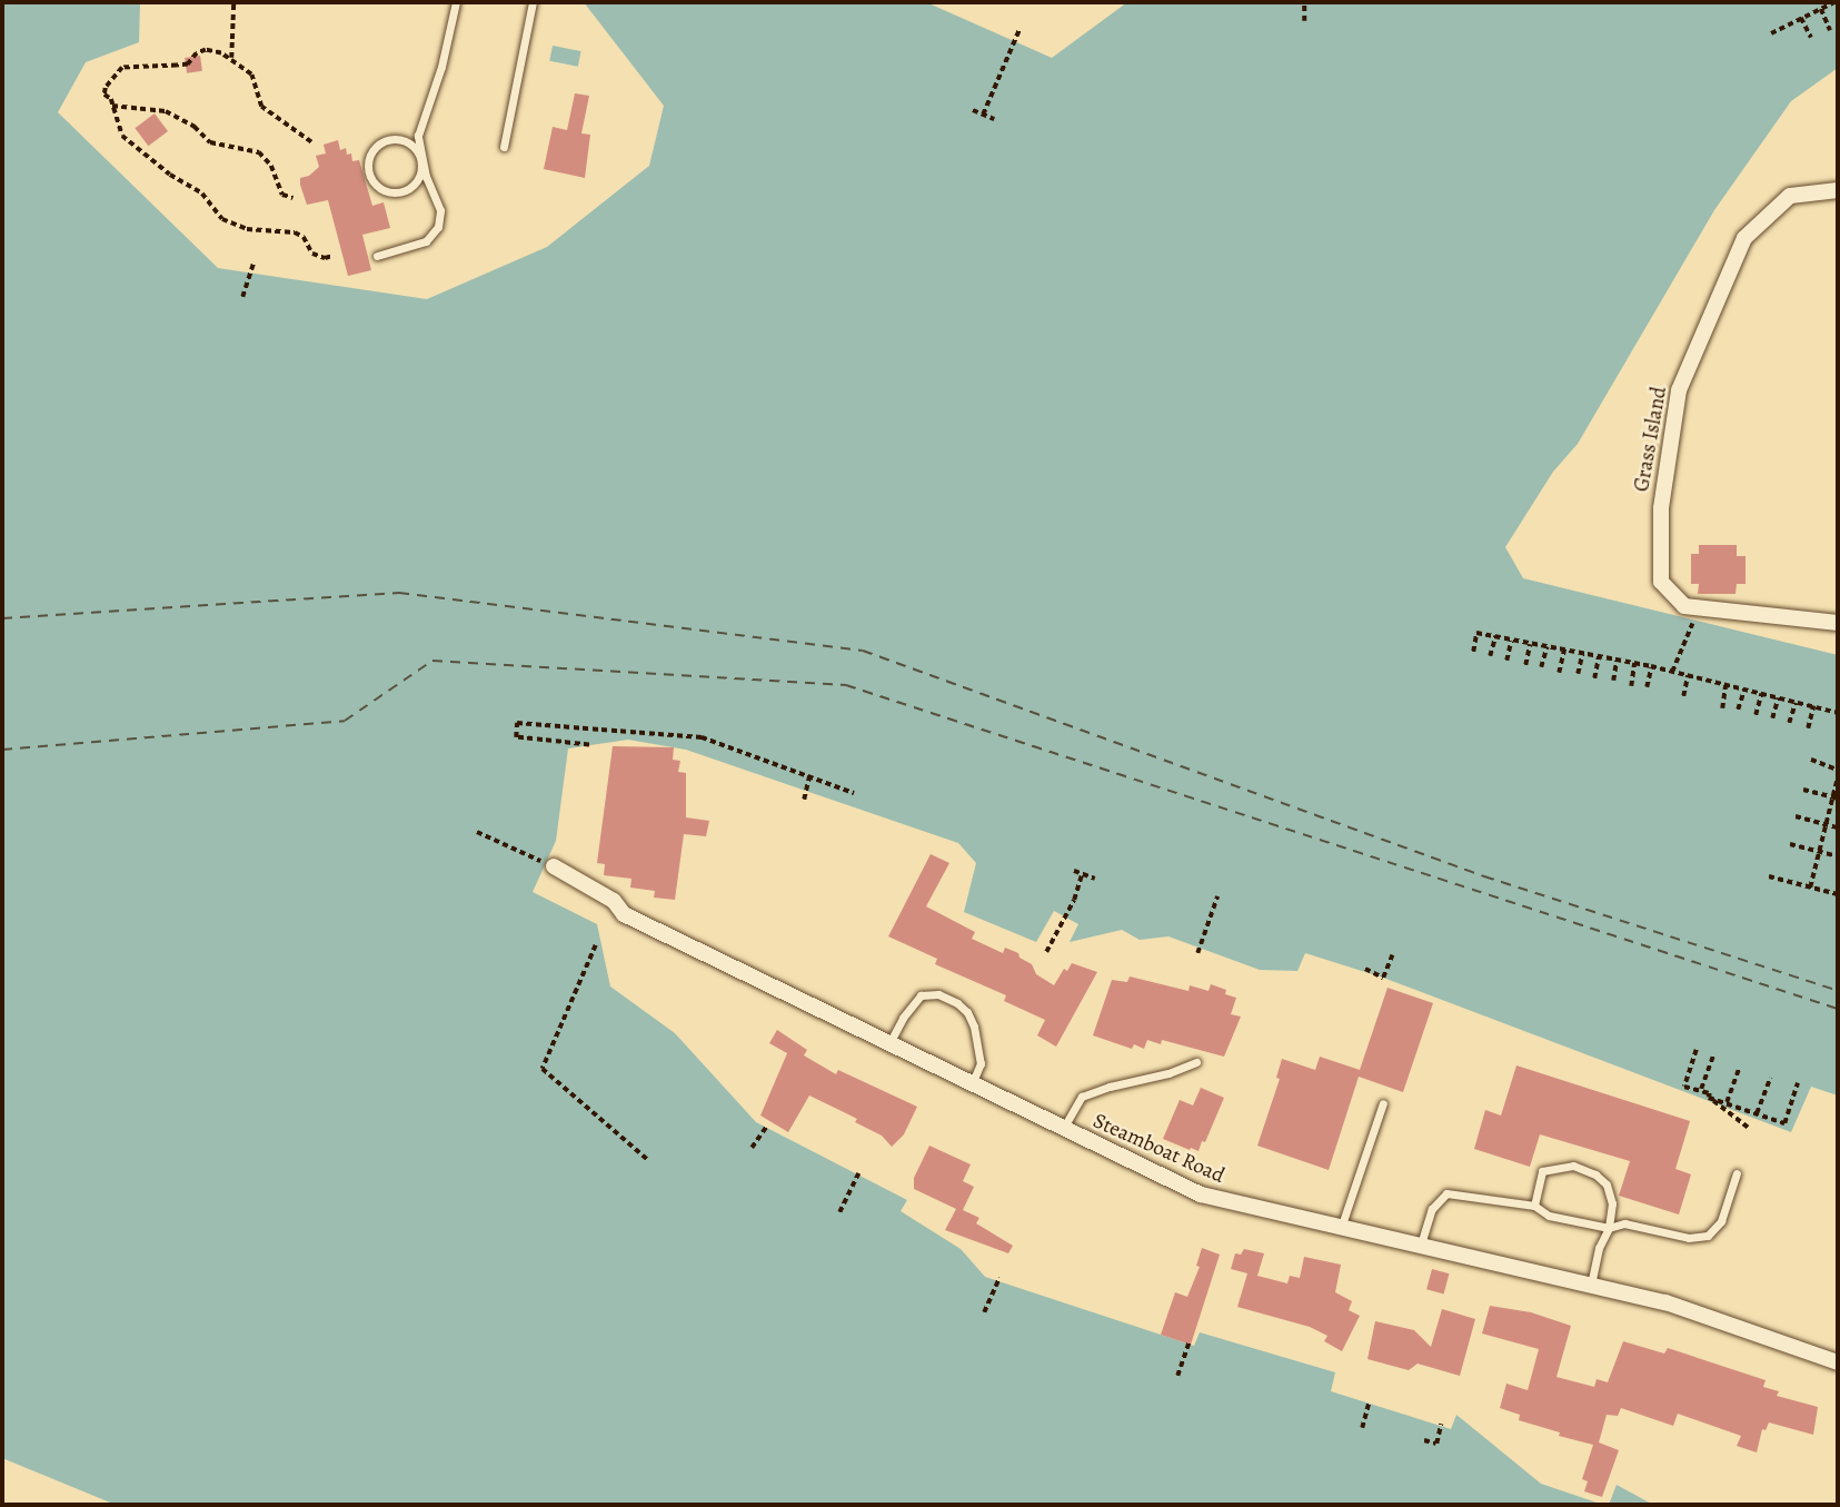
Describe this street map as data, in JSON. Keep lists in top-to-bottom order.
{
  "streets": {
    "street": ["Grass Island", "Steamboat Road"]
  }
}
